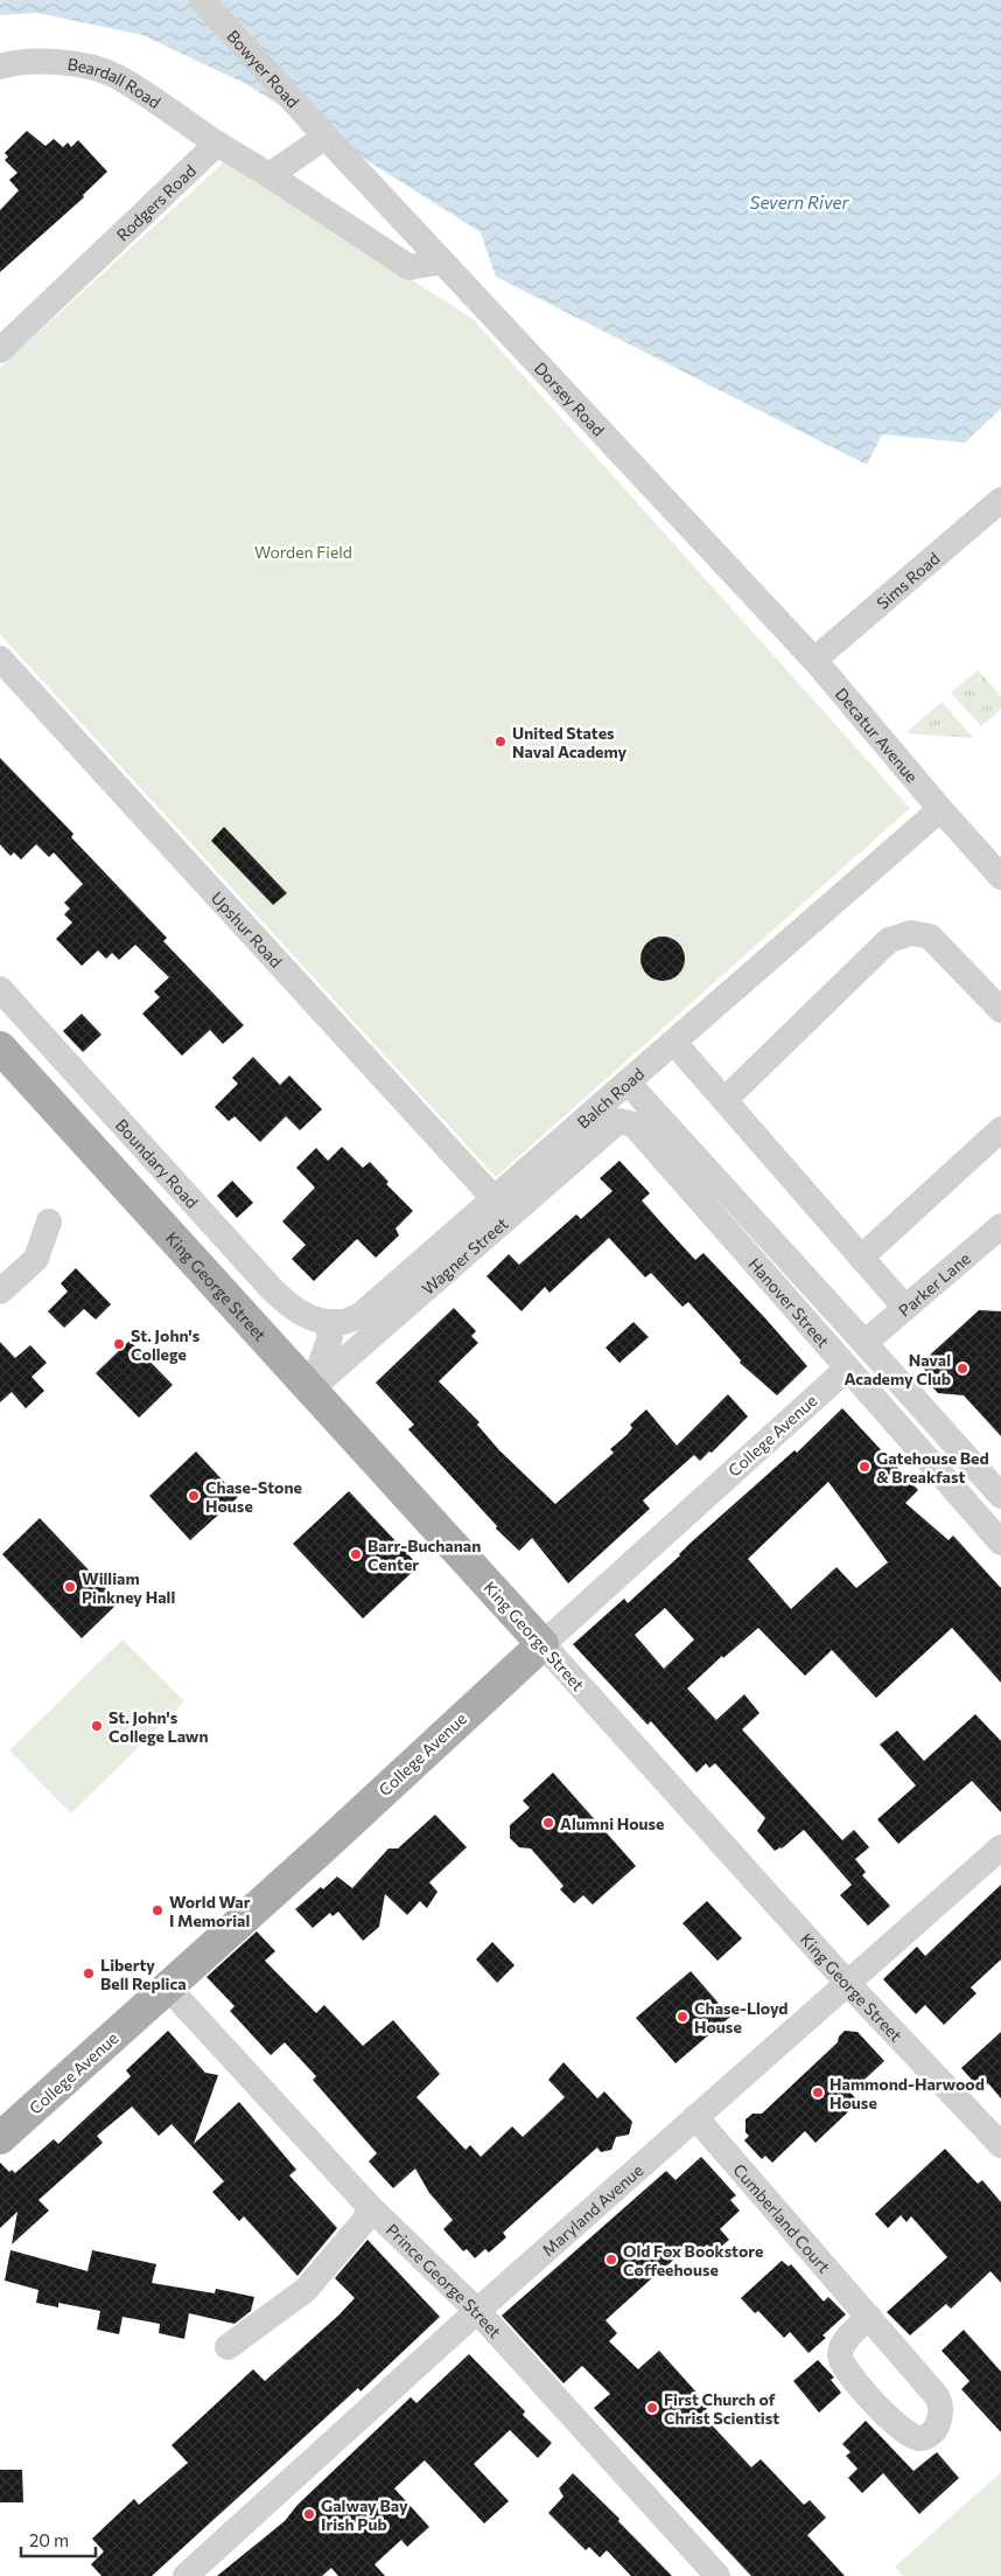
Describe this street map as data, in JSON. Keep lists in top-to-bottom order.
{
  "streets": {
    "main road": ["King George Street", "College Avenue"],
    "street": [
      "Bowyer Road",
      "Beardall Road",
      "Rodgers Road",
      "Dorsey Road",
      "Sims Road",
      "Decatur Avenue",
      "Upshur Road",
      "Balch Road",
      "Boundary Road",
      "Wagner Street",
      "Parker Lane",
      "Hanover Street",
      "Maryland Avenue",
      "Cumberland Court",
      "Prince George Street"
    ]
  },
  "crossings": [
    ["Bowyer Road", "Dorsey Road"],
    ["Beardall Road", "Rodgers Road"],
    ["Dorsey Road", "Sims Road"],
    ["Dorsey Road", "Decatur Avenue"],
    ["Sims Road", "Decatur Avenue"],
    ["Decatur Avenue", "Balch Road"],
    ["Upshur Road", "Balch Road"],
    ["Balch Road", "Boundary Road"],
    ["Wagner Street", "King George Street"],
    ["Wagner Street", "Hanover Street"],
    ["King George Street", "College Avenue"],
    ["King George Street", "Maryland Avenue"],
    ["Hanover Street", "College Avenue"],
    ["College Avenue", "Prince George Street"],
    ["Maryland Avenue", "Cumberland Court"],
    ["Maryland Avenue", "Prince George Street"]
  ],
  "water": ["Severn River"],
  "parks": ["Worden Field"],
  "places": [
    "United States Naval Academy",
    "St. John's College",
    "Naval Academy Club",
    "Gatehouse Bed & Breakfast",
    "Chase-Stone House",
    "Barr-Buchanan Center",
    "William Pinkney Hall",
    "St. John's College Lawn",
    "Alumni House",
    "World War I Memorial",
    "Liberty Bell Replica",
    "Chase-Lloyd House",
    "Hammond-Harwood House",
    "Old Fox Bookstore Coffeehouse",
    "First Church of Christ Scientist",
    "Galway Bay Irish Pub"
  ],
  "scale_bar": "20 m"
}
